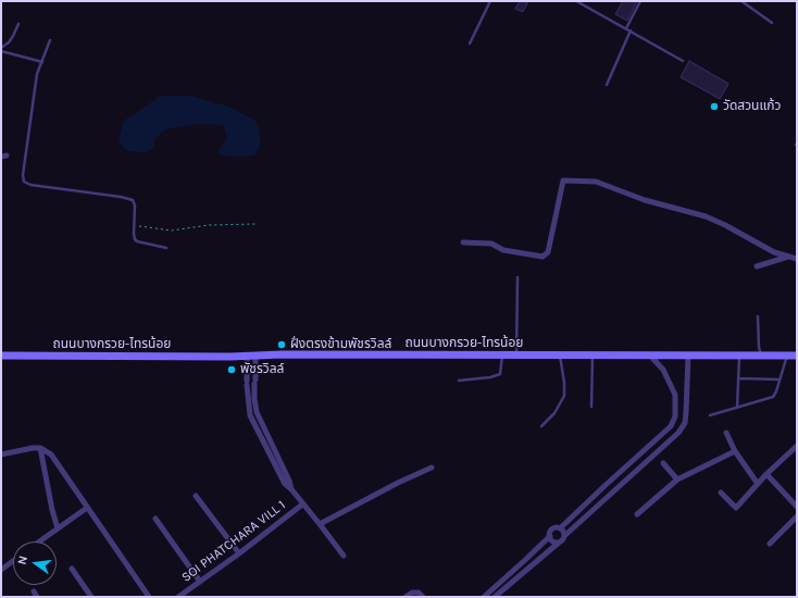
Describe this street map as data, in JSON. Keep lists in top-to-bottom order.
{
  "streets": {
    "main road": ["ถนนบางกรวย-ไทรน้อย"],
    "street": ["SOI PHATCHARA VILL 1"]
  },
  "places": ["วัดสวนแก้ว", "ฝั่งตรงข้ามพัชรวิลล์", "พัชรวิลล์"],
  "north": "left"
}
